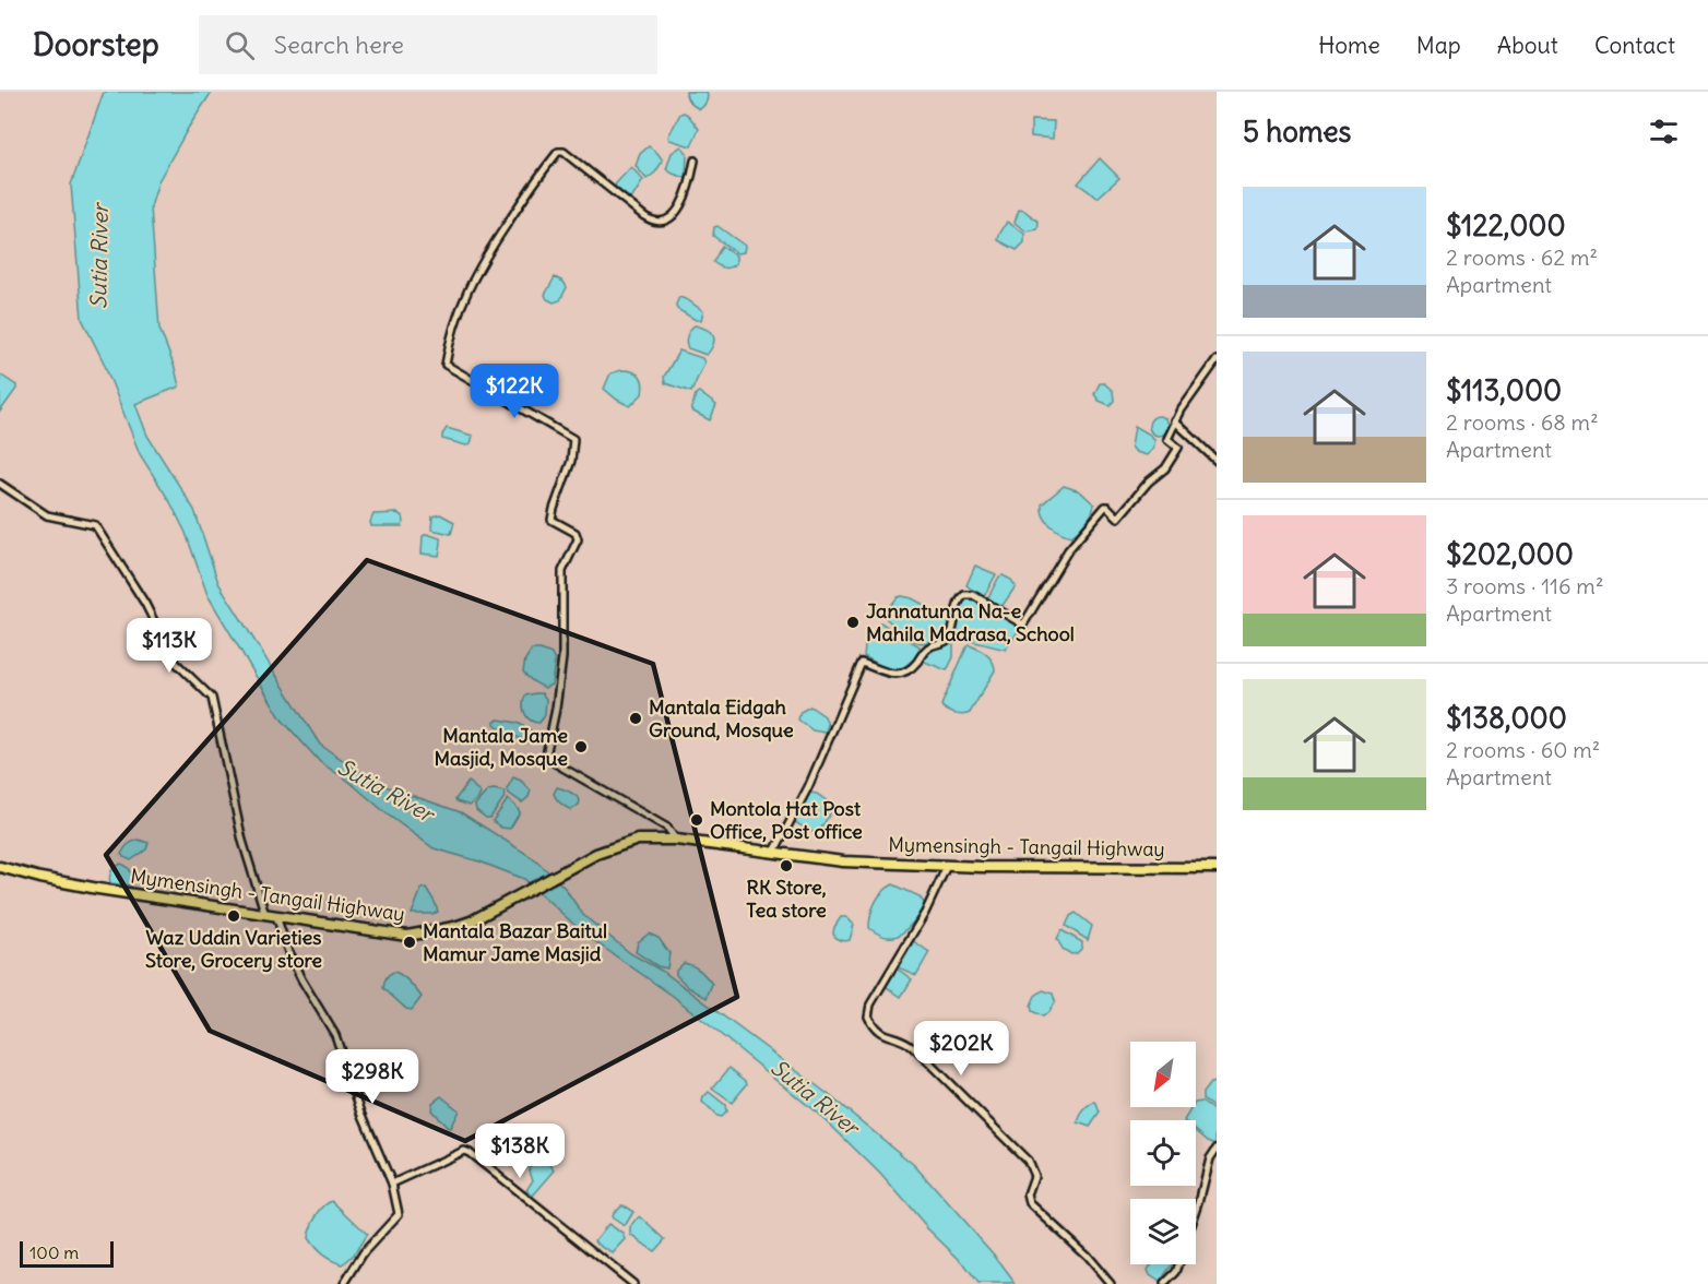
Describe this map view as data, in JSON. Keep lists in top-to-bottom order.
{
  "streets": {
    "highway": ["Mymensingh - Tangail Highway"]
  },
  "water": ["Sutia River"],
  "places": [
    "Jannatunna Na-e Mahila Madrasa, School",
    "Mantala Eidgah Ground, Mosque",
    "Mantala Jame Masjid, Mosque",
    "Montola Hat Post Office, Post office",
    "RK Store, Tea store",
    "Waz Uddin Varieties Store, Grocery store",
    "Mantala Bazar Baitul Mamur Jame Masjid"
  ],
  "scale_bar": "100 m",
  "north": "bottom left",
  "page": {
    "header": "Doorstep",
    "search": "Search here",
    "nav": [
      "Home",
      "Map",
      "About",
      "Contact"
    ],
    "heading": "5 homes",
    "list": [
      {
        "name": "$122,000",
        "note": "2 rooms · 62 m² · Apartment"
      },
      {
        "name": "$113,000",
        "note": "2 rooms · 68 m² · Apartment"
      },
      {
        "name": "$202,000",
        "note": "3 rooms · 116 m² · Apartment"
      },
      {
        "name": "$138,000",
        "note": "2 rooms · 60 m² · Apartment"
      }
    ],
    "price": [
      "$122K",
      "$113K",
      "$202K",
      "$298K",
      "$138K"
    ],
    "scale": "100 m"
  }
}
